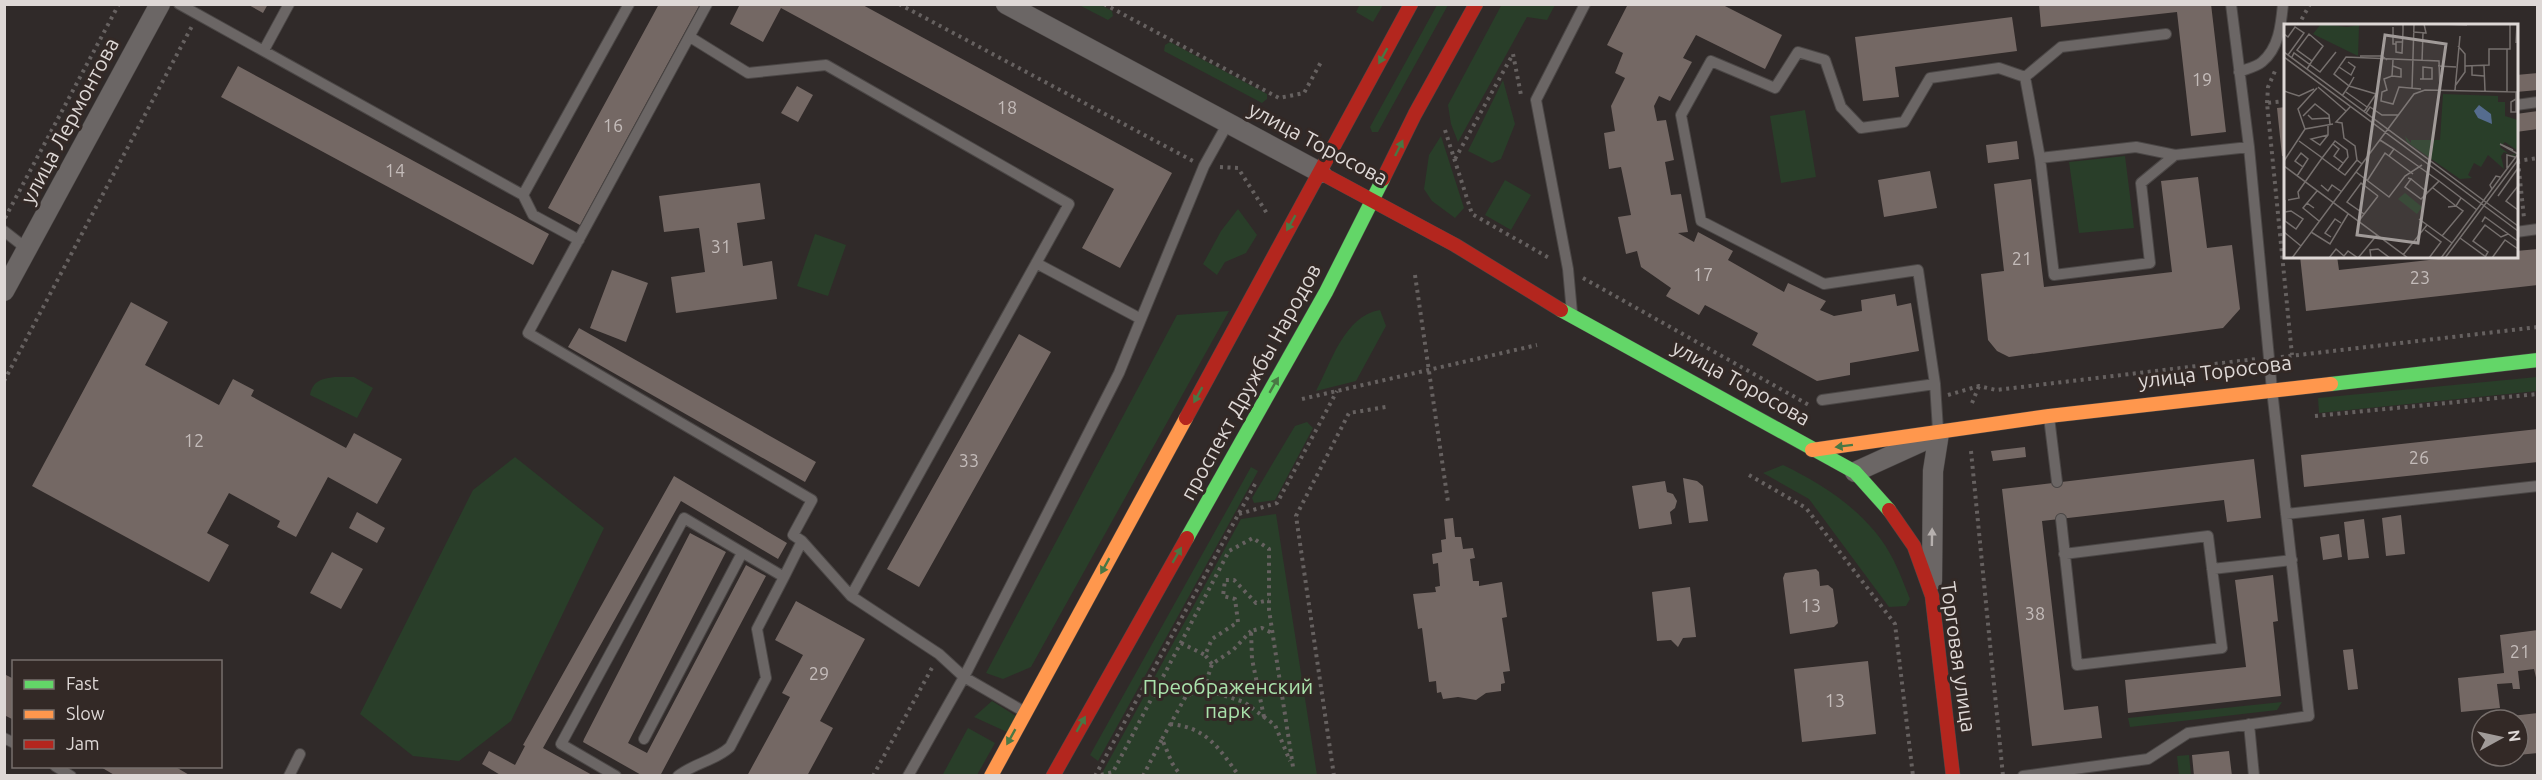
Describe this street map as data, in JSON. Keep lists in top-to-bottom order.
{
  "streets": {
    "main road": ["улица Торосова", "проспект Дружбы Народов", "Торговая улица"],
    "street": ["улица Лермонтова"]
  },
  "crossings": [
    ["улица Торосова", "проспект Дружбы Народов"],
    ["улица Торосова", "Торговая улица"]
  ],
  "parks": ["Преображенский парк"],
  "house_numbers": [
    "19",
    "18",
    "16",
    "14",
    "31",
    "21",
    "17",
    "23",
    "12",
    "26",
    "33",
    "13",
    "38",
    "21",
    "29",
    "13"
  ],
  "legend": ["Fast", "Slow", "Jam"],
  "north": "right"
}
